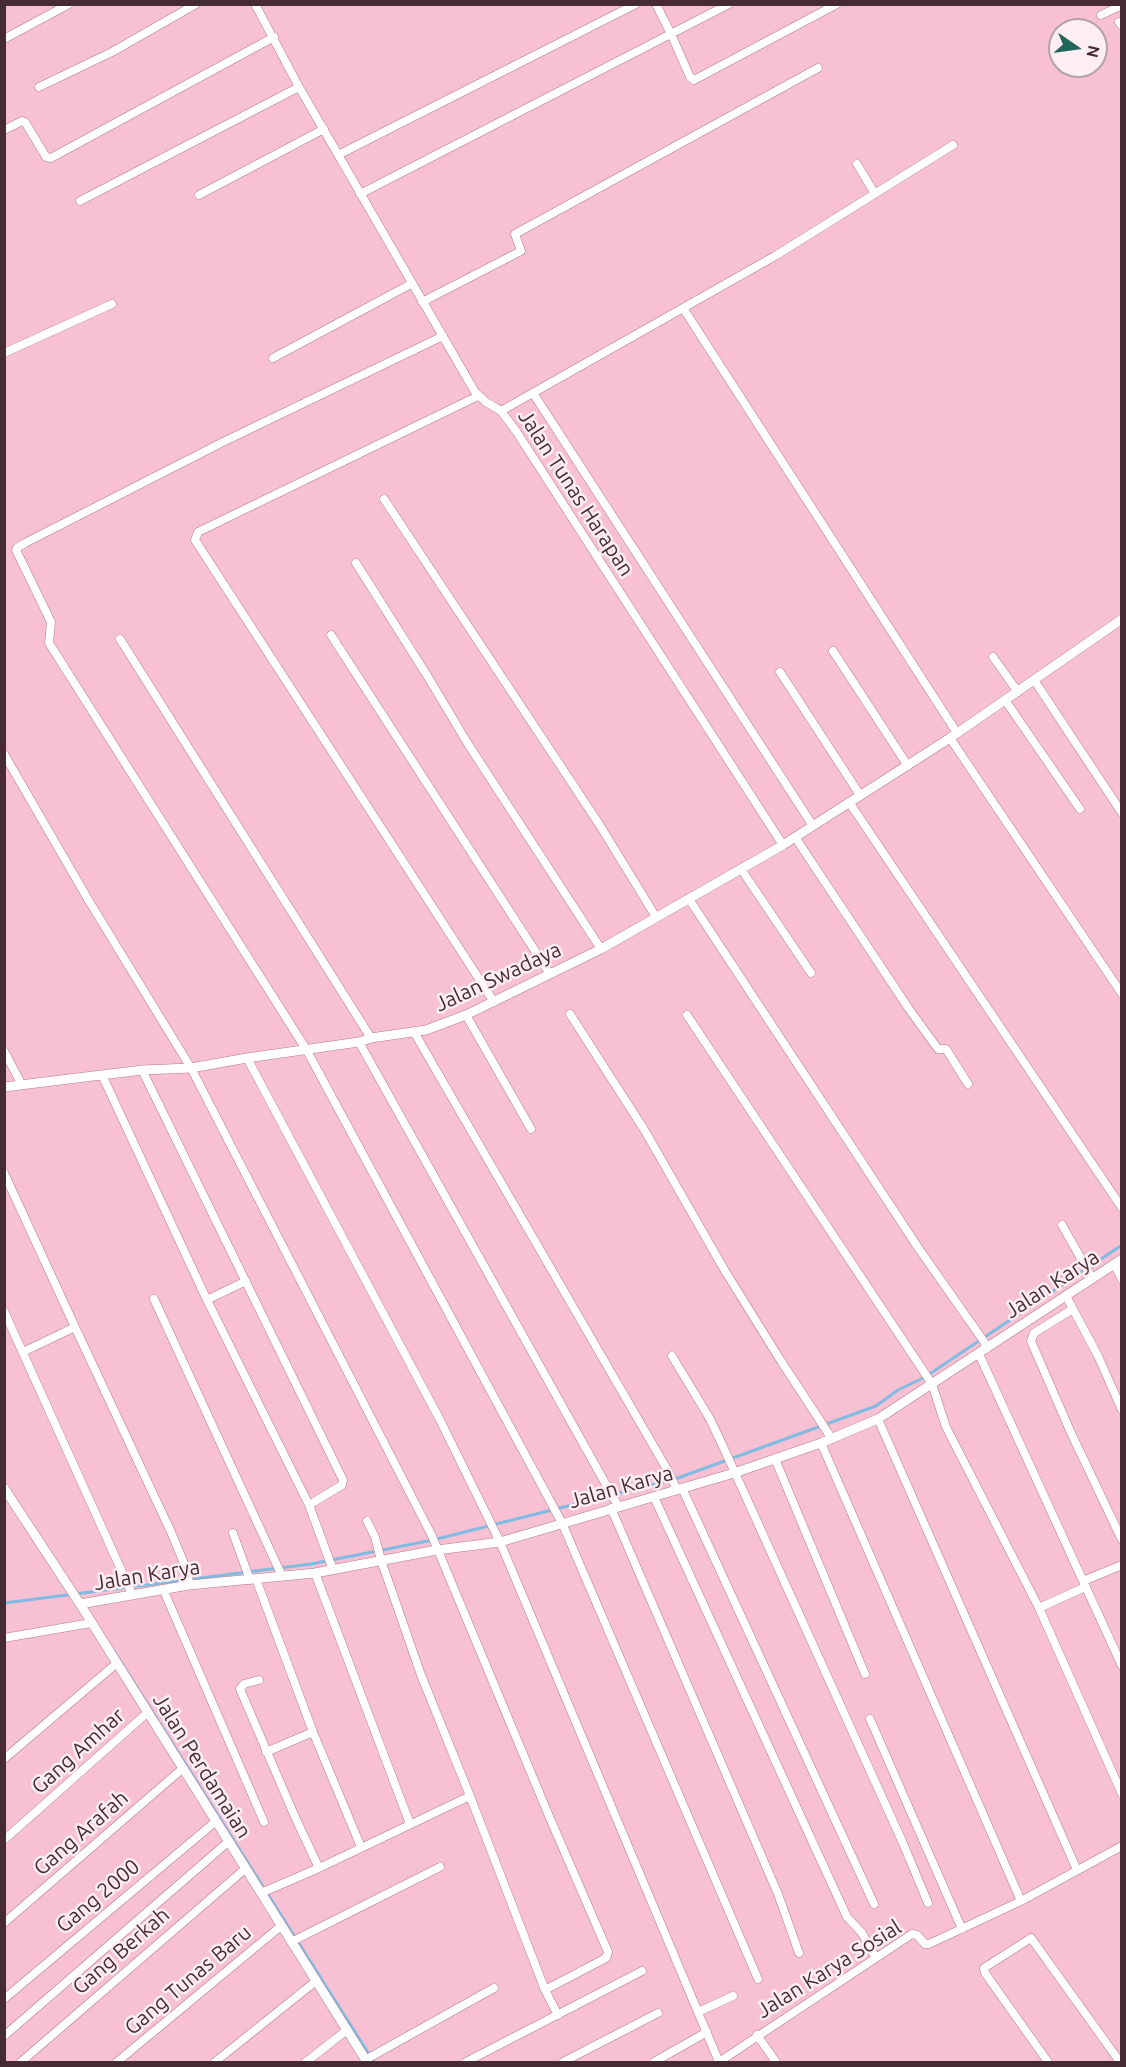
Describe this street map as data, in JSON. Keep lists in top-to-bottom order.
{
  "streets": {
    "street": [
      "Jalan Tunas Harapan",
      "Jalan Swadaya",
      "Jalan Karya",
      "Gang Amhar",
      "Jalan Perdamaian",
      "Gang Arafah",
      "Gang 2000",
      "Gang Berkah",
      "Jalan Karya Sosial",
      "Gang Tunas Baru"
    ]
  },
  "crossings": [
    ["Jalan Tunas Harapan", "Jalan Swadaya"],
    ["Jalan Karya", "Jalan Perdamaian"],
    ["Gang Amhar", "Jalan Perdamaian"],
    ["Jalan Perdamaian", "Gang Arafah"],
    ["Jalan Perdamaian", "Gang 2000"],
    ["Jalan Perdamaian", "Gang Berkah"],
    ["Jalan Perdamaian", "Gang Tunas Baru"]
  ],
  "north": "right"
}
